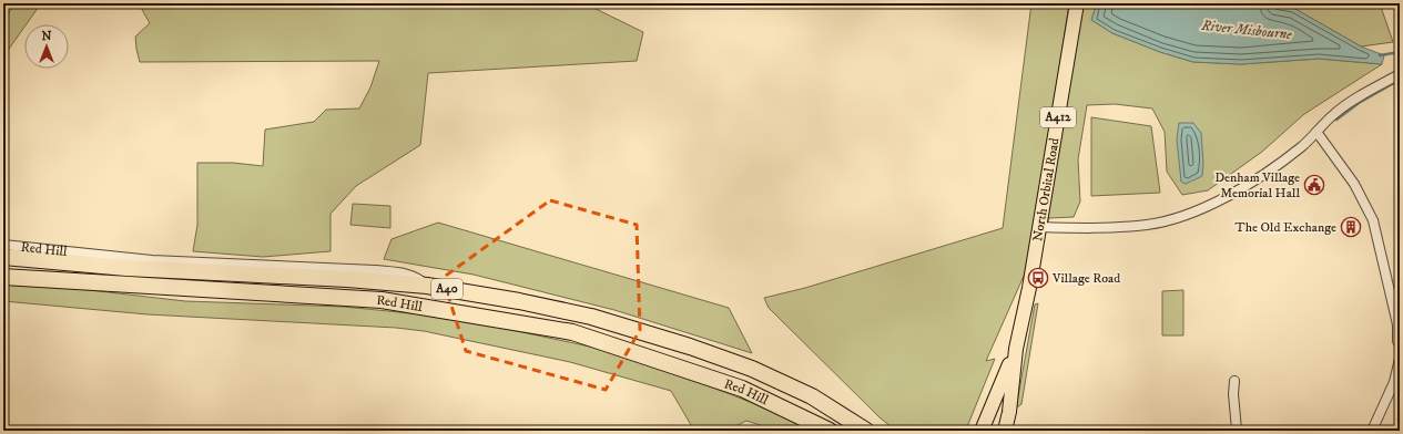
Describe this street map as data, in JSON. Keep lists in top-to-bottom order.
{
  "streets": {
    "highway": ["Red Hill", "A40"],
    "main road": ["A412", "North Orbital Road"]
  },
  "water": ["River Misbourne"],
  "places": {
    "public building": ["Denham Village Memorial Hall"],
    "building": ["The Old Exchange"],
    "bus stop": ["Village Road"]
  },
  "north": "top"
}
